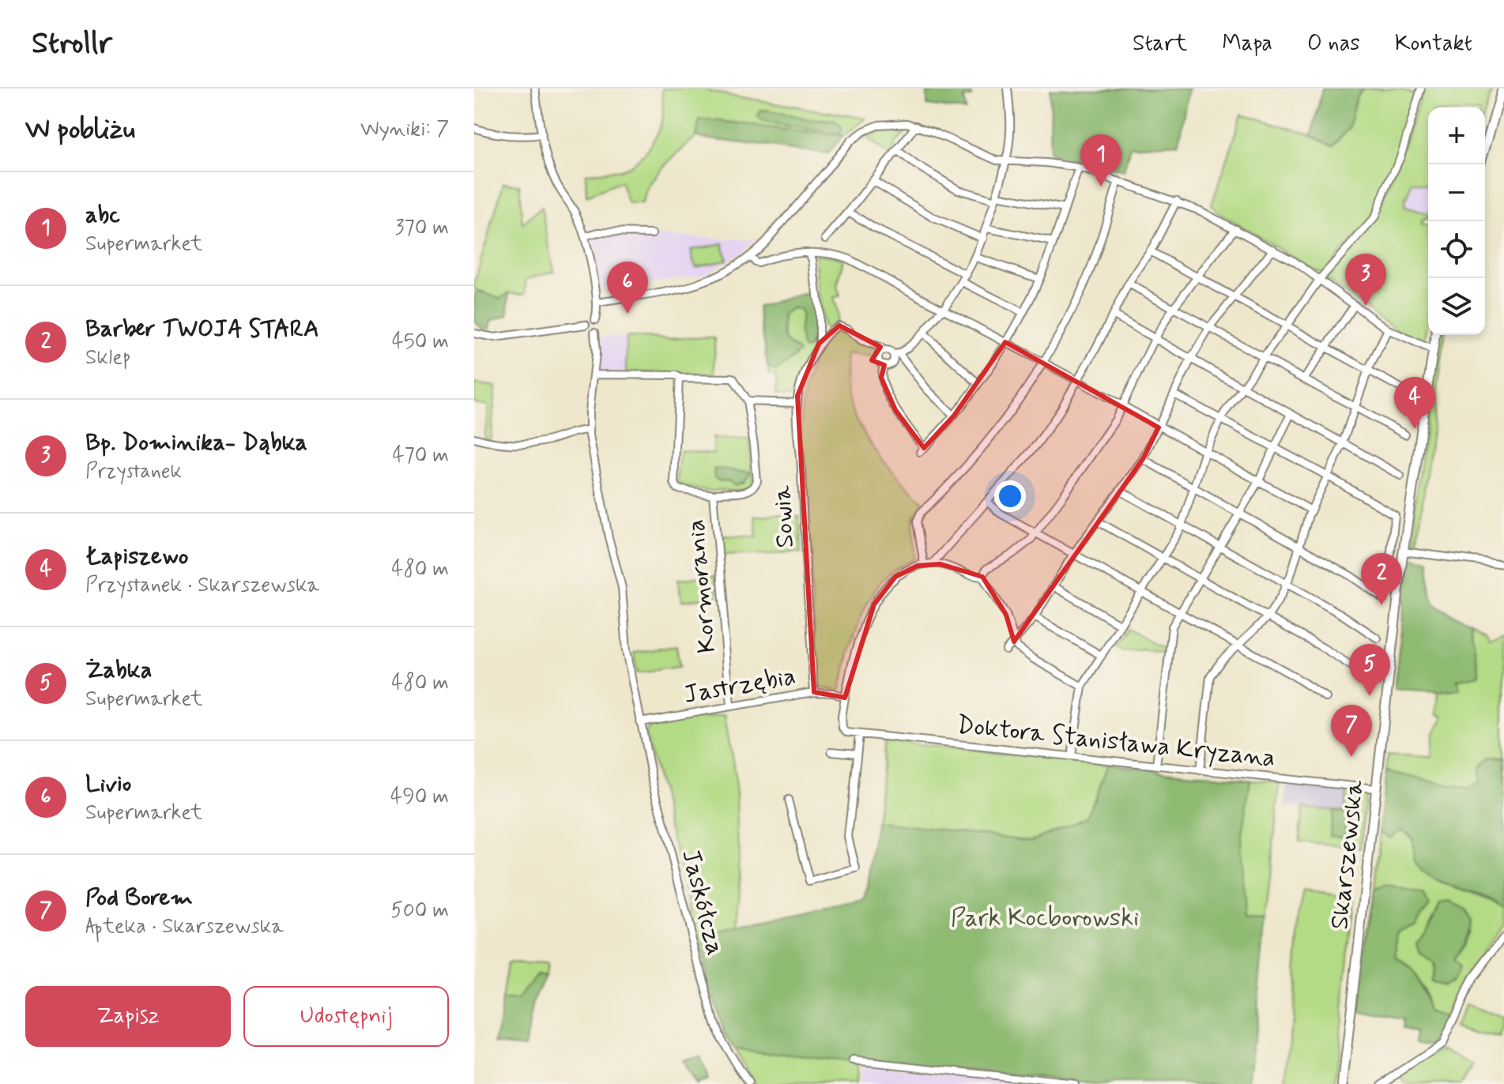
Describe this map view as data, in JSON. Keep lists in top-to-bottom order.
{
  "streets": {
    "main road": ["Skarszewska"],
    "street": [
      "Sowia",
      "Kormorania",
      "Jastrzębia",
      "Doktora Stanisława Kryzana",
      "Jaskółcza"
    ]
  },
  "crossings": [
    ["Sowia", "Jastrzębia"],
    ["Kormorania", "Jastrzębia"],
    ["Jastrzębia", "Jaskółcza"],
    ["Doktora Stanisława Kryzana", "Skarszewska"]
  ],
  "parks": ["Park Kocborowski"],
  "page": {
    "header": "Strollr",
    "nav": [
      "Start",
      "Mapa",
      "O nas",
      "Kontakt"
    ],
    "heading": ["W pobliżu", "Wyniki: 7"],
    "map_buttons": ["+", "−"],
    "pins": [
      "1",
      "3",
      "6",
      "4",
      "2",
      "5",
      "7"
    ],
    "list": [
      {
        "mark": "1",
        "name": "abc",
        "note": "Supermarket",
        "value": "370 m"
      },
      {
        "mark": "2",
        "name": "Barber TWOJA STARA",
        "note": "Sklep",
        "value": "450 m"
      },
      {
        "mark": "3",
        "name": "Bp. Dominika- Dąbka",
        "note": "Przystanek",
        "value": "470 m"
      },
      {
        "mark": "4",
        "name": "Łapiszewo",
        "note": "Przystanek · Skarszewska",
        "value": "480 m"
      },
      {
        "mark": "5",
        "name": "Żabka",
        "note": "Supermarket",
        "value": "480 m"
      },
      {
        "mark": "6",
        "name": "Livio",
        "note": "Supermarket",
        "value": "490 m"
      },
      {
        "mark": "7",
        "name": "Pod Borem",
        "note": "Apteka · Skarszewska",
        "value": "500 m"
      }
    ],
    "buttons": ["Zapisz", "Udostępnij"]
  }
}
